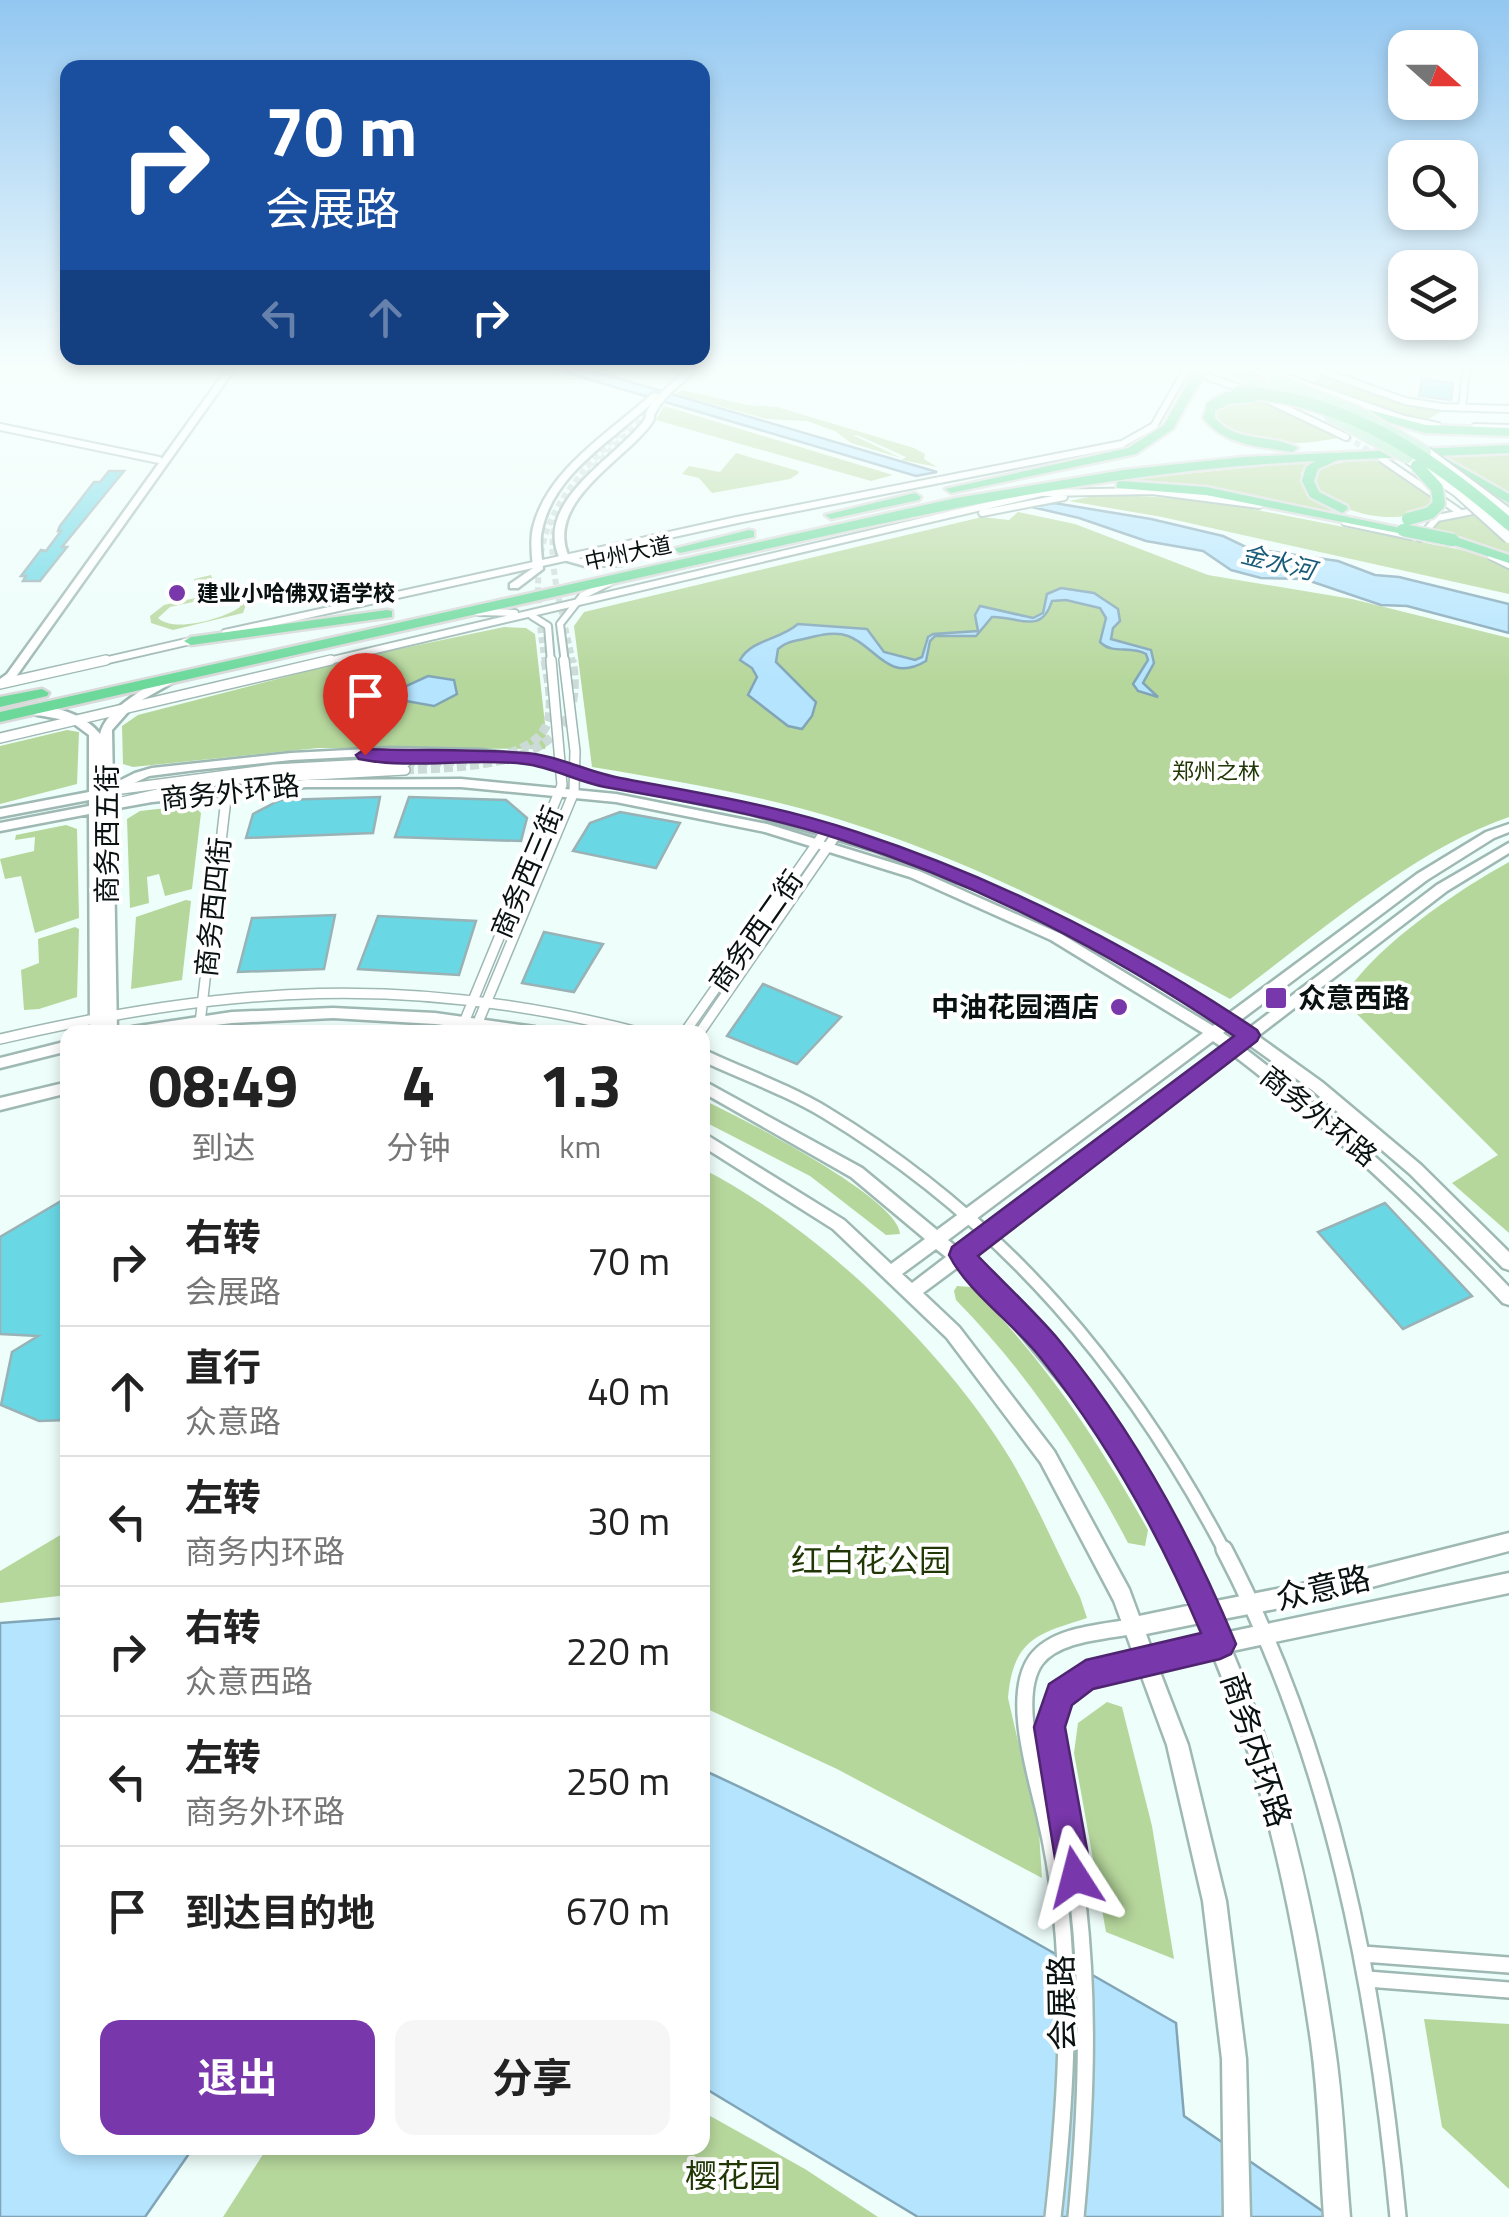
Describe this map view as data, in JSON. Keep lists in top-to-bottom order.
{
  "streets": {
    "highway": ["中州大道"],
    "street": [
      "商务外环路",
      "商务西五街",
      "商务西三街",
      "商务西四街",
      "商务西二街",
      "众意路",
      "商务内环路",
      "会展路"
    ]
  },
  "crossings": [
    ["商务外环路", "商务西五街"],
    ["商务外环路", "商务西三街"],
    ["商务外环路", "商务西四街"],
    ["商务外环路", "商务西二街"],
    ["众意路", "商务内环路"],
    ["众意路", "会展路"]
  ],
  "water": ["金水河"],
  "parks": ["郑州之林", "红白花公园", "樱花园"],
  "places": {
    "other": ["建业小哈佛双语学校", "中油花园酒店"],
    "transit": ["众意西路"]
  },
  "north": "right",
  "page": {
    "turn": ["70 m", "会展路"],
    "eta": [
      "08:49",
      "到达",
      "4",
      "分钟",
      "1.3",
      "km"
    ],
    "list": [
      {
        "name": "右转",
        "note": "会展路",
        "value": "70 m"
      },
      {
        "name": "直行",
        "note": "众意路",
        "value": "40 m"
      },
      {
        "name": "左转",
        "note": "商务内环路",
        "value": "30 m"
      },
      {
        "name": "右转",
        "note": "众意西路",
        "value": "220 m"
      },
      {
        "name": "左转",
        "note": "商务外环路",
        "value": "250 m"
      },
      {
        "name": "到达目的地",
        "value": "670 m"
      }
    ],
    "buttons": ["退出", "分享"]
  }
}
